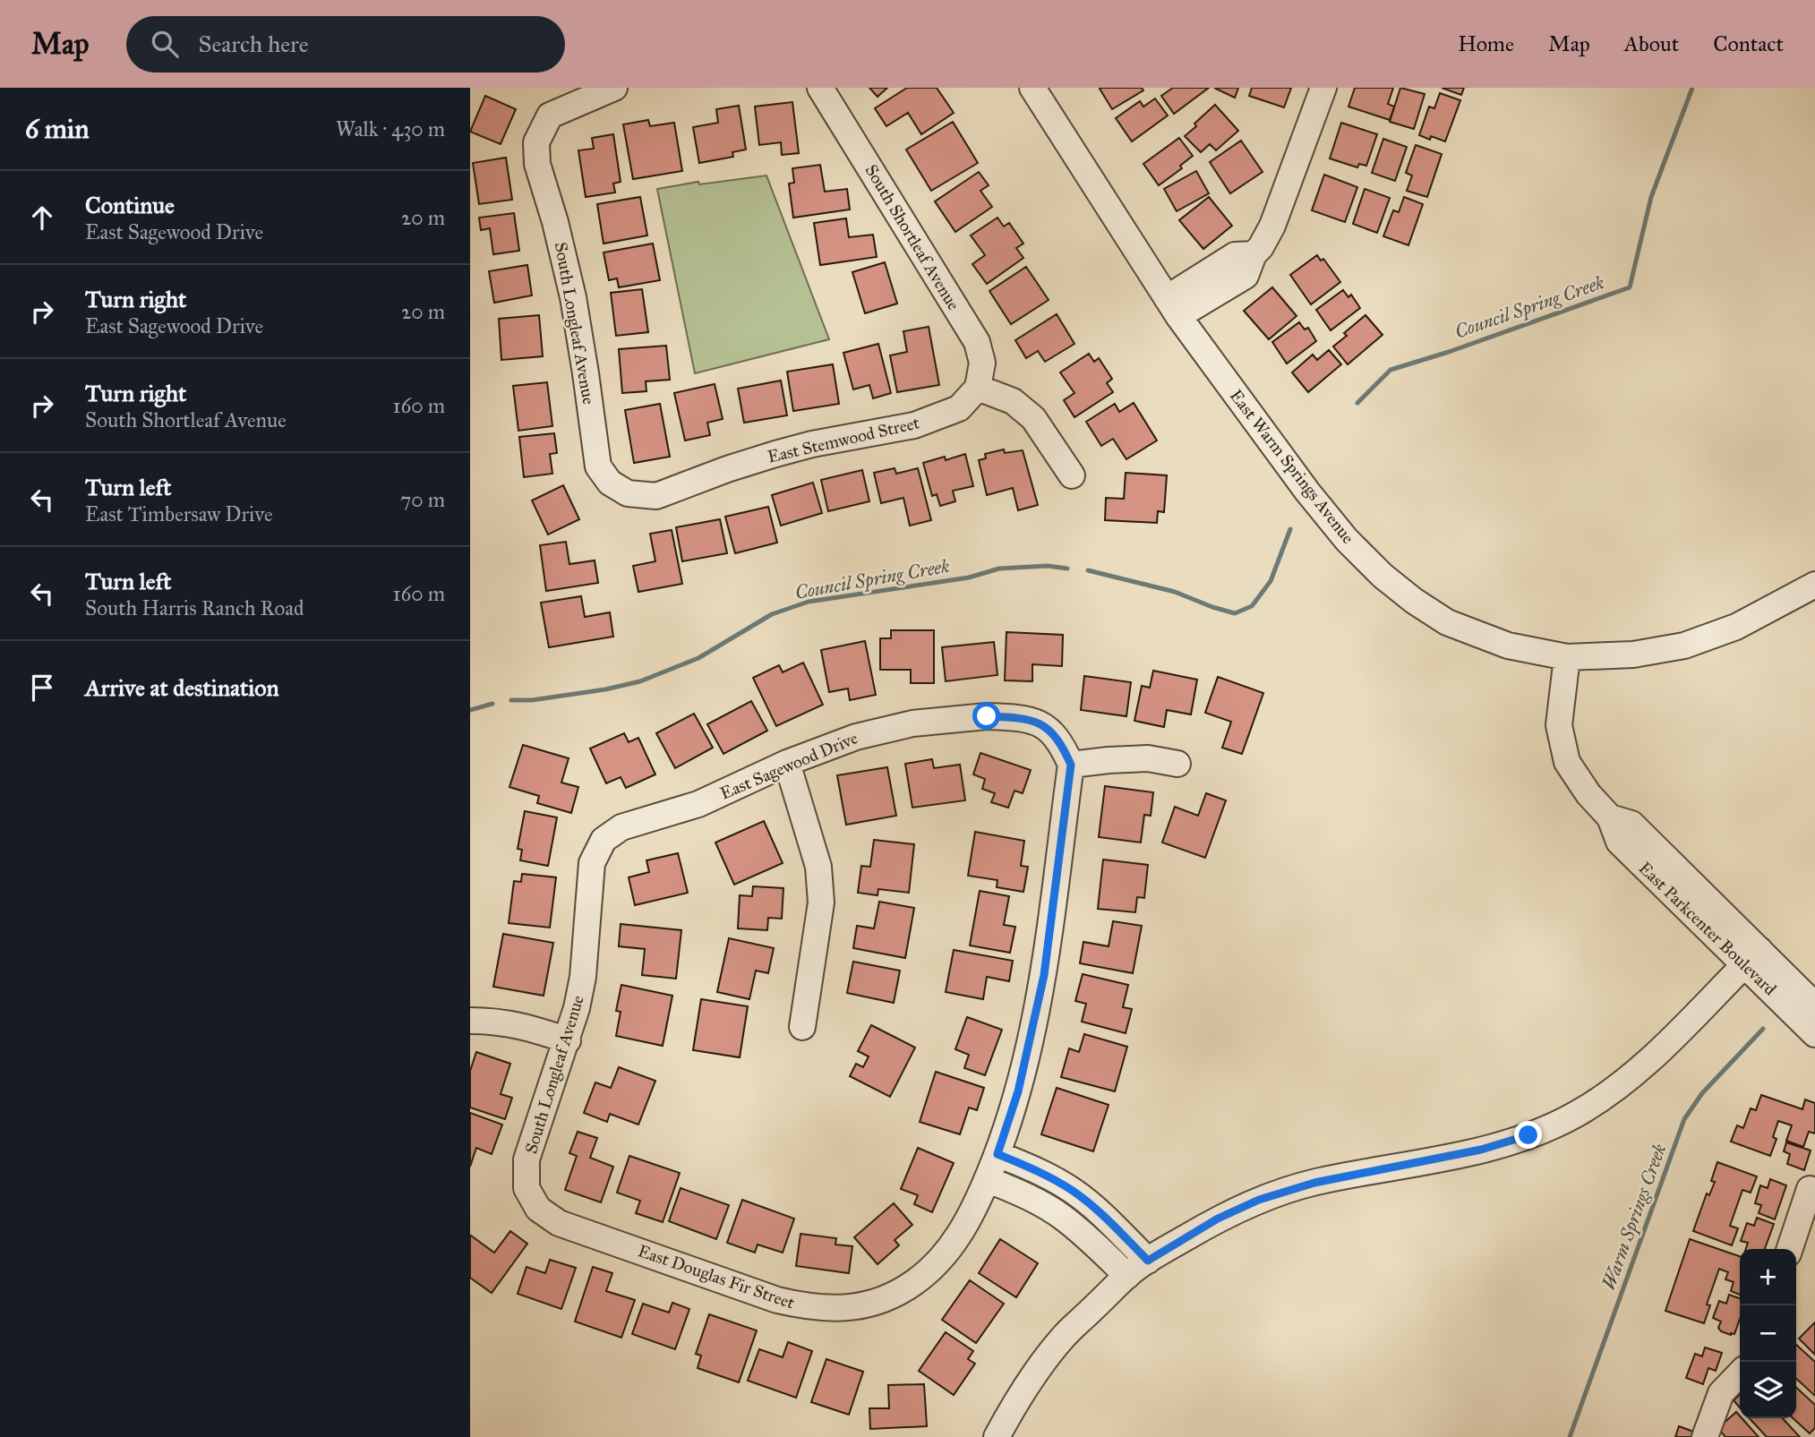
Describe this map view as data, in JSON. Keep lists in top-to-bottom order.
{
  "streets": {
    "street": [
      "South Shortleaf Avenue",
      "South Longleaf Avenue",
      "East Stemwood Street",
      "East Warm Springs Avenue",
      "East Sagewood Drive",
      "East Parkcenter Boulevard",
      "East Douglas Fir Street"
    ]
  },
  "crossings": [
    ["South Shortleaf Avenue", "East Stemwood Street"],
    ["South Longleaf Avenue", "East Stemwood Street"],
    ["South Longleaf Avenue", "East Sagewood Drive"],
    ["South Longleaf Avenue", "East Douglas Fir Street"],
    ["East Warm Springs Avenue", "East Parkcenter Boulevard"]
  ],
  "water": ["Council Spring Creek", "Warm Springs Creek"],
  "page": {
    "header": "Map",
    "search": "Search here",
    "nav": [
      "Home",
      "Map",
      "About",
      "Contact"
    ],
    "heading": ["6 min", "Walk · 430 m"],
    "list": [
      ["Continue", "East Sagewood Drive", "20 m"],
      ["Turn right", "East Sagewood Drive", "20 m"],
      ["Turn right", "South Shortleaf Avenue", "160 m"],
      ["Turn left", "East Timbersaw Drive", "70 m"],
      ["Turn left", "South Harris Ranch Road", "160 m"],
      "Arrive at destination"
    ],
    "map_buttons": ["+", "−"]
  }
}
